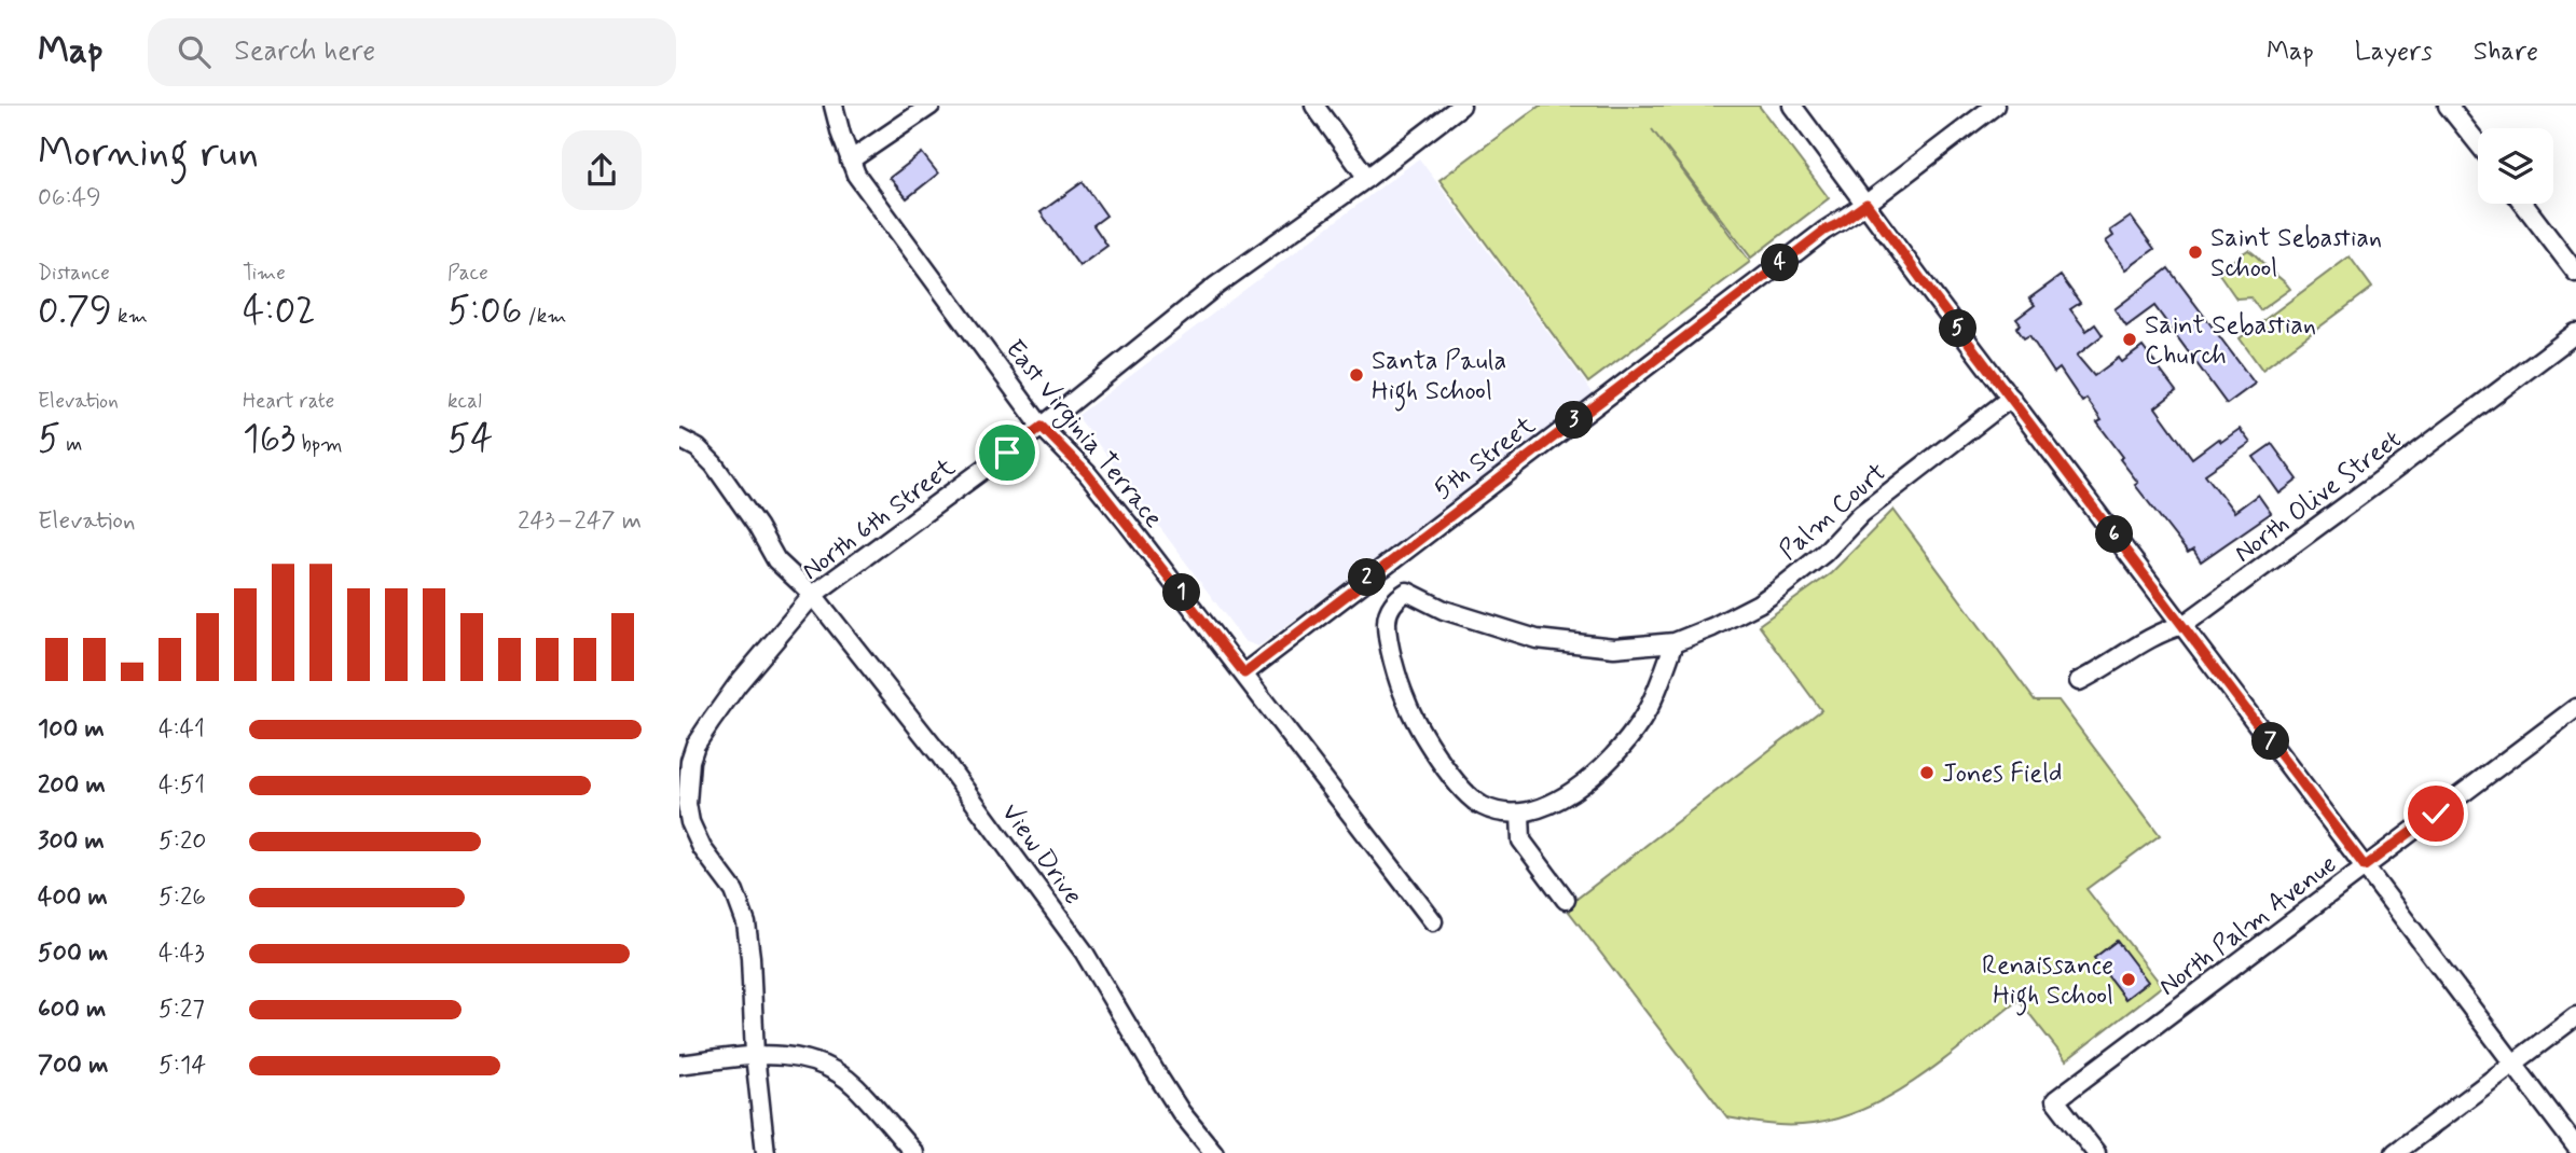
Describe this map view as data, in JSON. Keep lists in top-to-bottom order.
{
  "streets": {
    "street": [
      "East Virginia Terrace",
      "5th Street",
      "North Olive Street",
      "Palm Court",
      "North 6th Street",
      "View Drive",
      "North Palm Avenue"
    ]
  },
  "crossings": [
    ["East Virginia Terrace", "5th Street"],
    ["East Virginia Terrace", "North 6th Street"],
    ["North 6th Street", "View Drive"]
  ],
  "places": [
    "Saint Sebastian School",
    "Saint Sebastian Church",
    "Santa Paula High School",
    "Jones Field",
    "Renaissance High School"
  ],
  "page": {
    "header": "Map",
    "search": "Search here",
    "nav": ["Map", "Layers", "Share"],
    "heading": ["Morning run", "06:49"],
    "stats": [
      ["Distance", "0.79 km"],
      ["Time", "4:02"],
      ["Pace", "5:06 /km"],
      ["Elevation", "5 m"],
      ["Heart rate", "163 bpm"],
      ["kcal", "54"]
    ],
    "pins": [
      "4",
      "5",
      "3",
      "6",
      "2",
      "1",
      "7"
    ],
    "chart": ["Elevation", "243–247 m"],
    "list": [
      {
        "name": "100 m",
        "note": "4:41"
      },
      {
        "name": "200 m",
        "note": "4:51"
      },
      {
        "name": "300 m",
        "note": "5:20"
      },
      {
        "name": "400 m",
        "note": "5:26"
      },
      {
        "name": "500 m",
        "note": "4:43"
      },
      {
        "name": "600 m",
        "note": "5:27"
      },
      {
        "name": "700 m",
        "note": "5:14"
      }
    ]
  }
}
